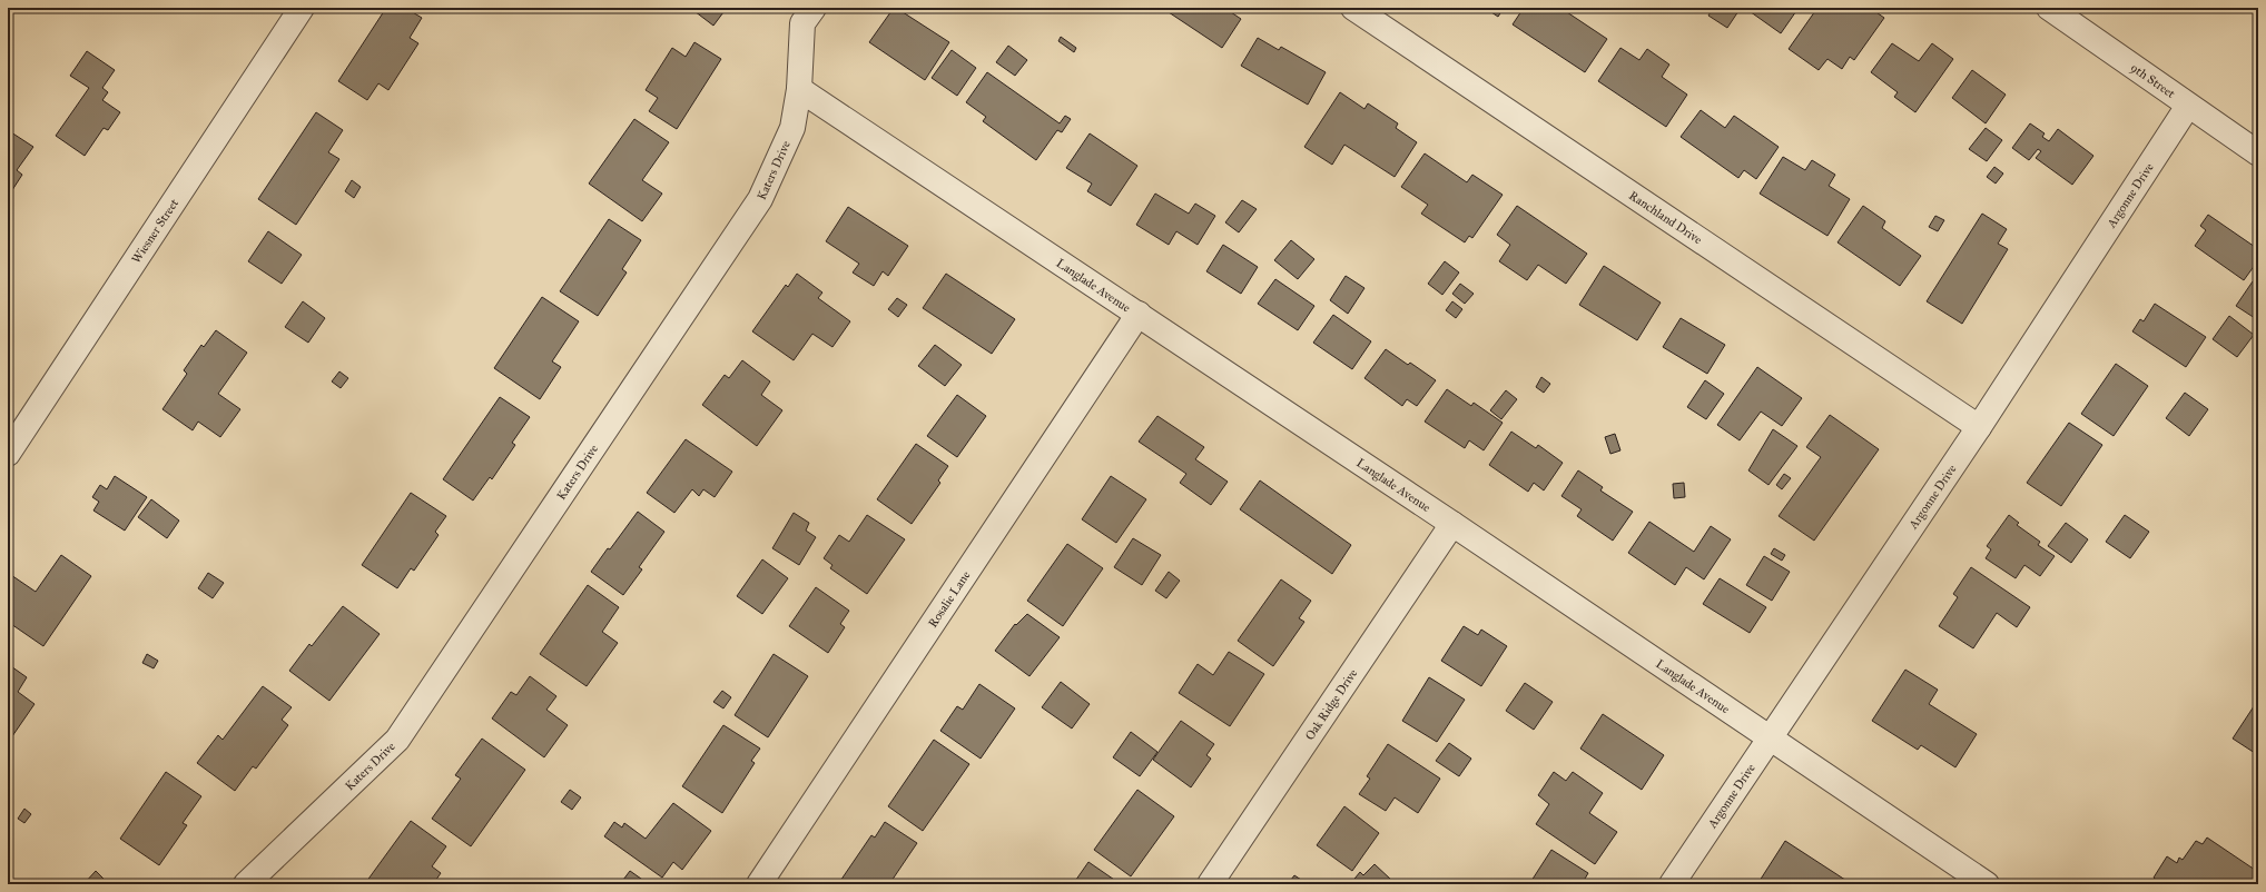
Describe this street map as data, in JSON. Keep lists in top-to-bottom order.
{
  "streets": {
    "street": [
      "9th Street",
      "Katers Drive",
      "Argonne Drive",
      "Ranchland Drive",
      "Wiesner Street",
      "Langlade Avenue",
      "Rosalie Lane",
      "Oak Ridge Drive"
    ]
  },
  "crossings": [
    ["9th Street", "Argonne Drive"],
    ["Katers Drive", "Langlade Avenue"],
    ["Argonne Drive", "Ranchland Drive"],
    ["Argonne Drive", "Langlade Avenue"],
    ["Langlade Avenue", "Rosalie Lane"],
    ["Langlade Avenue", "Oak Ridge Drive"]
  ]
}
